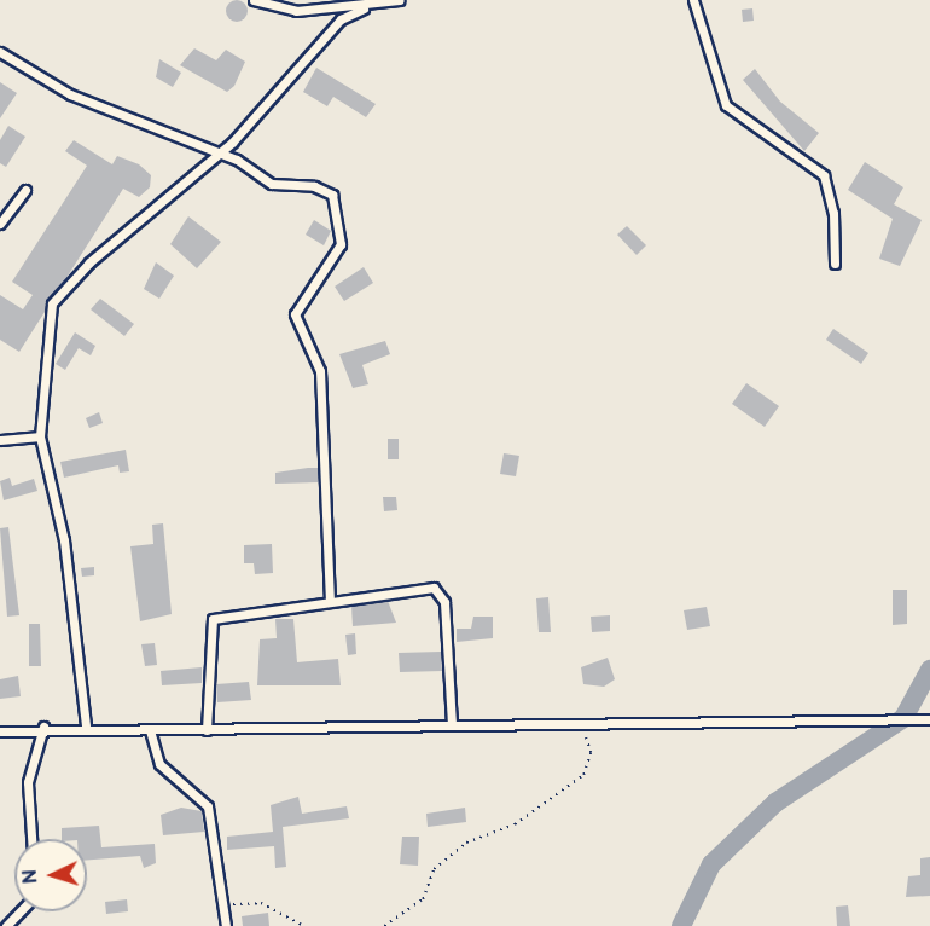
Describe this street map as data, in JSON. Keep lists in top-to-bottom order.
{
  "north": "left"
}
